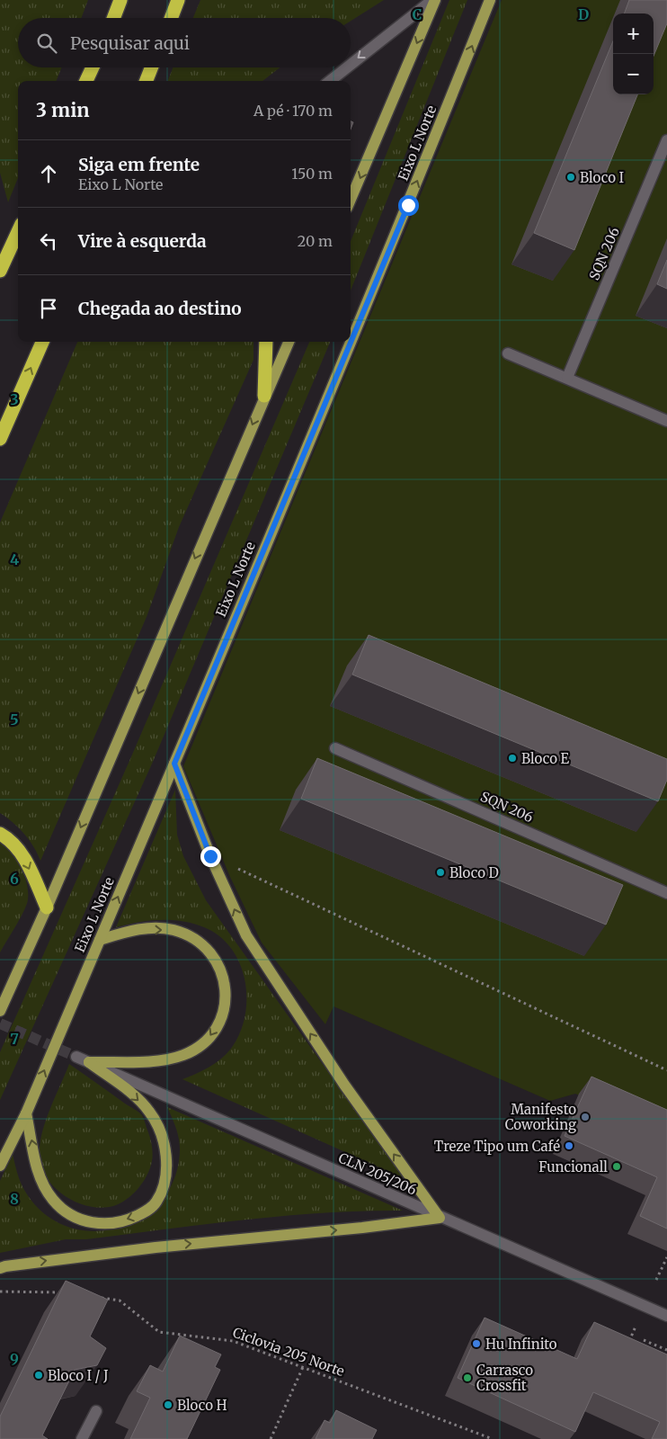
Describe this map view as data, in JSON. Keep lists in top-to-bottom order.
{
  "streets": {
    "main road": ["Eixo L Norte"],
    "street": ["SQN 206", "CLN 205/206"],
    "path": ["Ciclovia 205 Norte"]
  },
  "places": [
    "Bloco I",
    "Bloco E",
    "Bloco D",
    "Manifesto Coworking",
    "Treze Tipo um Café",
    "Funcionall",
    "Hu Infinito",
    "Bloco I / J",
    "Carrasco Crossfit",
    "Bloco H"
  ],
  "page": {
    "map_buttons": ["+", "−"],
    "search": "Pesquisar aqui",
    "heading": ["3 min", "A pé · 170 m"],
    "list": [
      ["Siga em frente", "Eixo L Norte", "150 m"],
      ["Vire à esquerda", "20 m"],
      "Chegada ao destino"
    ]
  },
  "grid": {
    "columns": ["C", "D"],
    "rows": [
      "3",
      "4",
      "5",
      "6",
      "7",
      "8",
      "9"
    ]
  }
}
